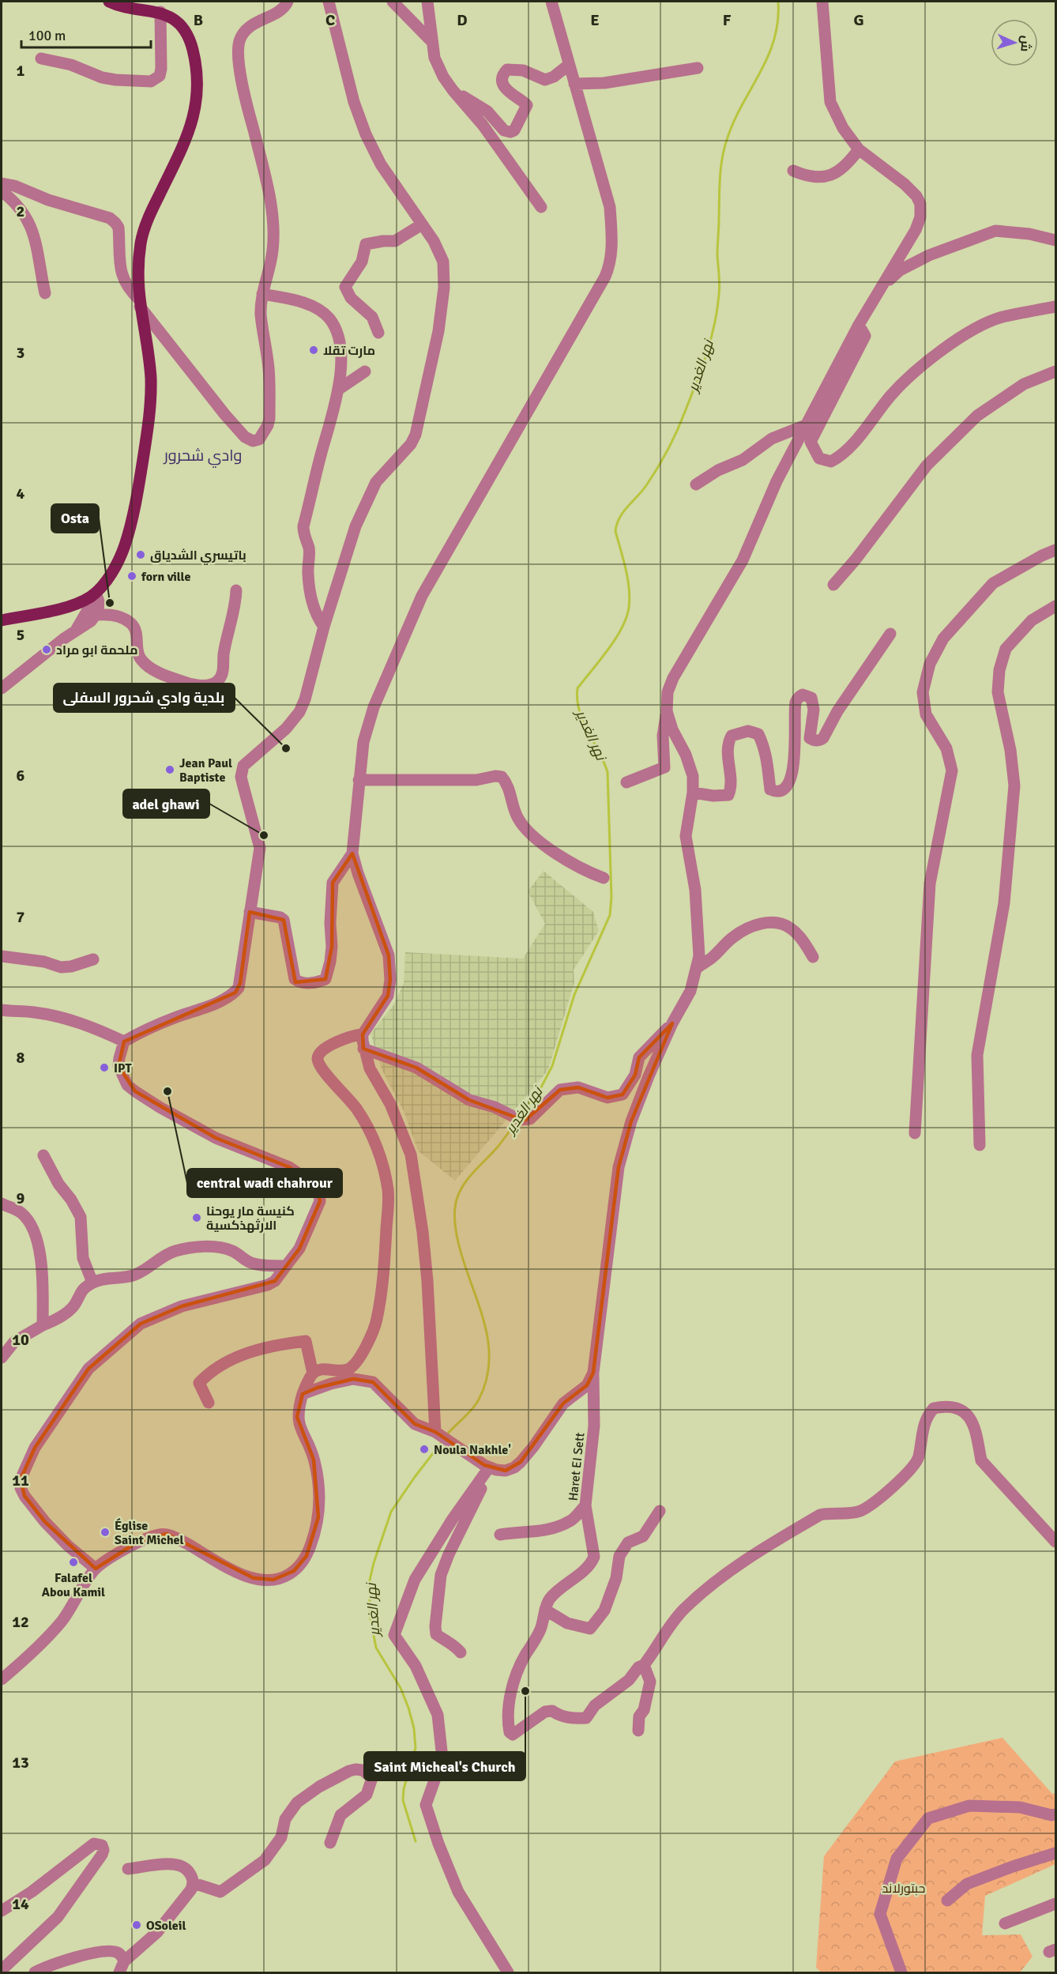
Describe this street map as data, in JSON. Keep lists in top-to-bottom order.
{
  "streets": {
    "street": ["Haret EI Sett"]
  },
  "districts": ["وادي شحرور"],
  "water": ["نهر الغدير"],
  "parks": ["حبتورلاند"],
  "places": [
    "مارت تقلا",
    "باتيسري الشدياق",
    "forn ville",
    "Osta",
    "ملحمة ابو مراد",
    "بلدية وادي شحرور السفلى",
    "Jean Paul Baptiste",
    "adel ghawi",
    "IPT",
    "central wadi chahrour",
    "كنيسة مار يوحنا الارثهذكسية",
    "Noula Nakhle'",
    "Église Saint Michel",
    "Falafel Abou Kamil",
    "Saint Micheal's Church",
    "OSoleil"
  ],
  "scale_bar": "100 m",
  "north": "right",
  "grid": {
    "columns": [
      "B",
      "C",
      "D",
      "E",
      "F",
      "G"
    ],
    "rows": [
      "1",
      "2",
      "3",
      "4",
      "5",
      "6",
      "7",
      "8",
      "9",
      "10",
      "11",
      "12",
      "13",
      "14"
    ]
  }
}
